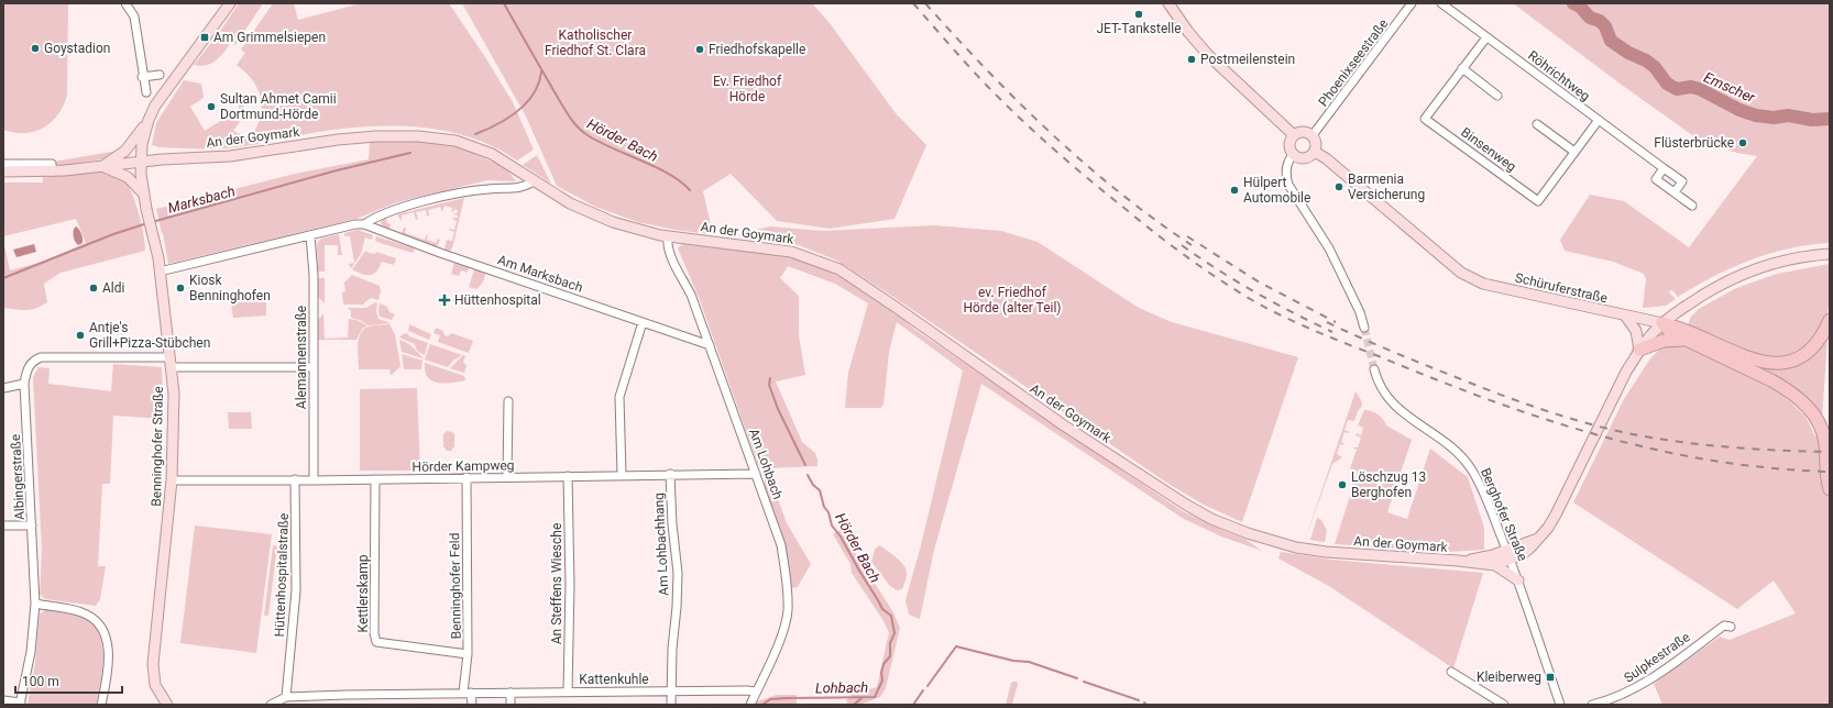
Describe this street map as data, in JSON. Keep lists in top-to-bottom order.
{
  "streets": {
    "main road": ["An der Goymark", "Schüruferstraße", "Benninghofer Straße"],
    "street": [
      "Phoenixseestraße",
      "Röhrichtweg",
      "Binsenweg",
      "Am Marksbach",
      "Alemannenstraße",
      "Am Lohbach",
      "Hörder Kampweg",
      "Albingerstraße",
      "Berghofer Straße",
      "Am Lohbachhang",
      "Hüttenhospitalstraße",
      "An Steffens Wiesche",
      "Benninghofer Feld",
      "Kettlerskamp",
      "Sulpkestraße",
      "Kattenkuhle"
    ]
  },
  "crossings": [
    ["Phoenixseestraße", "Schüruferstraße"],
    ["Röhrichtweg", "Binsenweg"],
    ["An der Goymark", "Am Marksbach"],
    ["An der Goymark", "Schüruferstraße"],
    ["An der Goymark", "Benninghofer Straße"],
    ["An der Goymark", "Am Lohbach"],
    ["An der Goymark", "Berghofer Straße"],
    ["Am Marksbach", "Alemannenstraße"],
    ["Am Marksbach", "Benninghofer Straße"],
    ["Am Marksbach", "Am Lohbach"],
    ["Alemannenstraße", "Hörder Kampweg"],
    ["Alemannenstraße", "Albingerstraße"],
    ["Benninghofer Straße", "Hörder Kampweg"],
    ["Benninghofer Straße", "Albingerstraße"],
    ["Am Lohbach", "Hörder Kampweg"],
    ["Am Lohbach", "Kattenkuhle"],
    ["Hörder Kampweg", "Am Lohbachhang"],
    ["Hörder Kampweg", "Hüttenhospitalstraße"],
    ["Hörder Kampweg", "An Steffens Wiesche"],
    ["Hörder Kampweg", "Benninghofer Feld"],
    ["Hörder Kampweg", "Kettlerskamp"],
    ["Am Lohbachhang", "Kattenkuhle"],
    ["Hüttenhospitalstraße", "Kattenkuhle"],
    ["An Steffens Wiesche", "Kattenkuhle"],
    ["Benninghofer Feld", "Kettlerskamp"],
    ["Benninghofer Feld", "Kattenkuhle"]
  ],
  "water": [
    "Emscher",
    "Hörder Bach",
    "Marksbach",
    "Lohbach"
  ],
  "parks": ["Katholischer Friedhof St. Clara", "Ev. Friedhof Hörde", "ev. Friedhof Hörde (alter Teil)"],
  "places": {
    "other": [
      "JET-Tankstelle",
      "Goystadion",
      "Friedhofskapelle",
      "Postmeilenstein",
      "Sultan Ahmet Camii Dortmund-Hörde",
      "Flüsterbrücke",
      "Barmenia Versicherung",
      "Hülpert Automobile",
      "Aldi",
      "Kiosk Benninghofen",
      "Antje's Grill+Pizza-Stübchen",
      "Löschzug 13 Berghofen"
    ],
    "transit": ["Am Grimmelsiepen", "Kleiberweg"],
    "health": ["Hüttenhospital"]
  },
  "scale_bar": "100 m"
}
